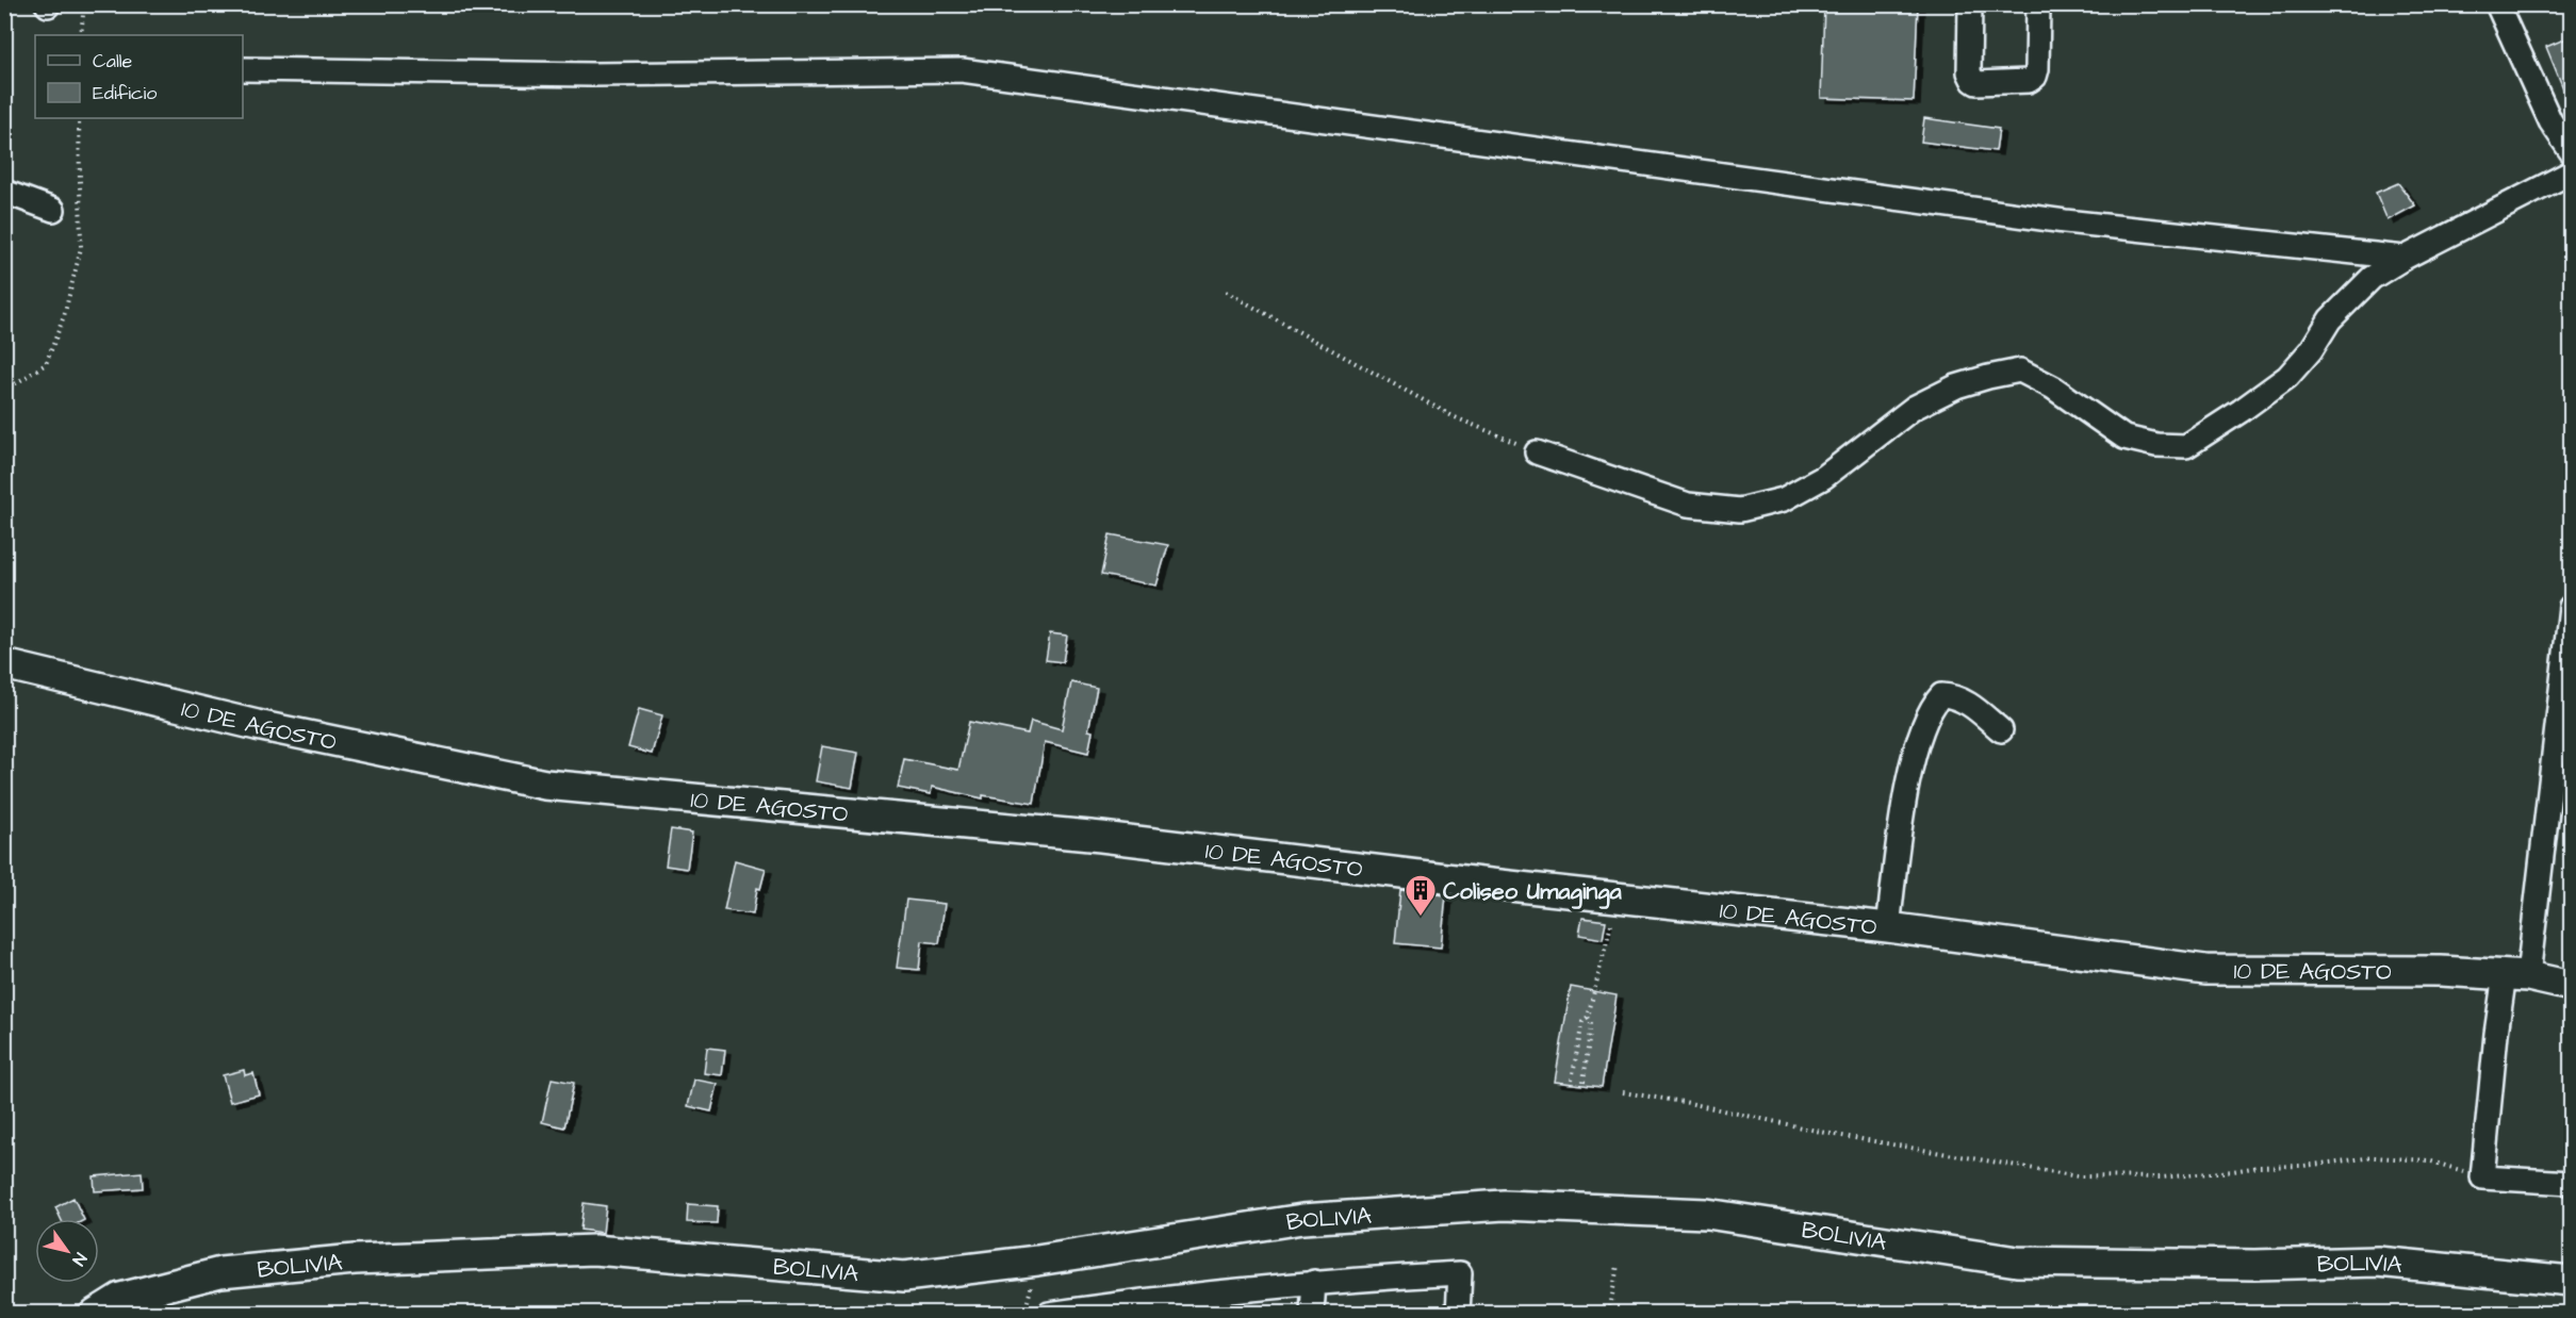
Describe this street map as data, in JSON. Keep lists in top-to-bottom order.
{
  "streets": {
    "street": ["10 DE AGOSTO", "BOLIVIA"]
  },
  "places": {
    "building": ["Coliseo Umaginga"]
  },
  "legend": ["Calle", "Edificio"],
  "north": "bottom right"
}
